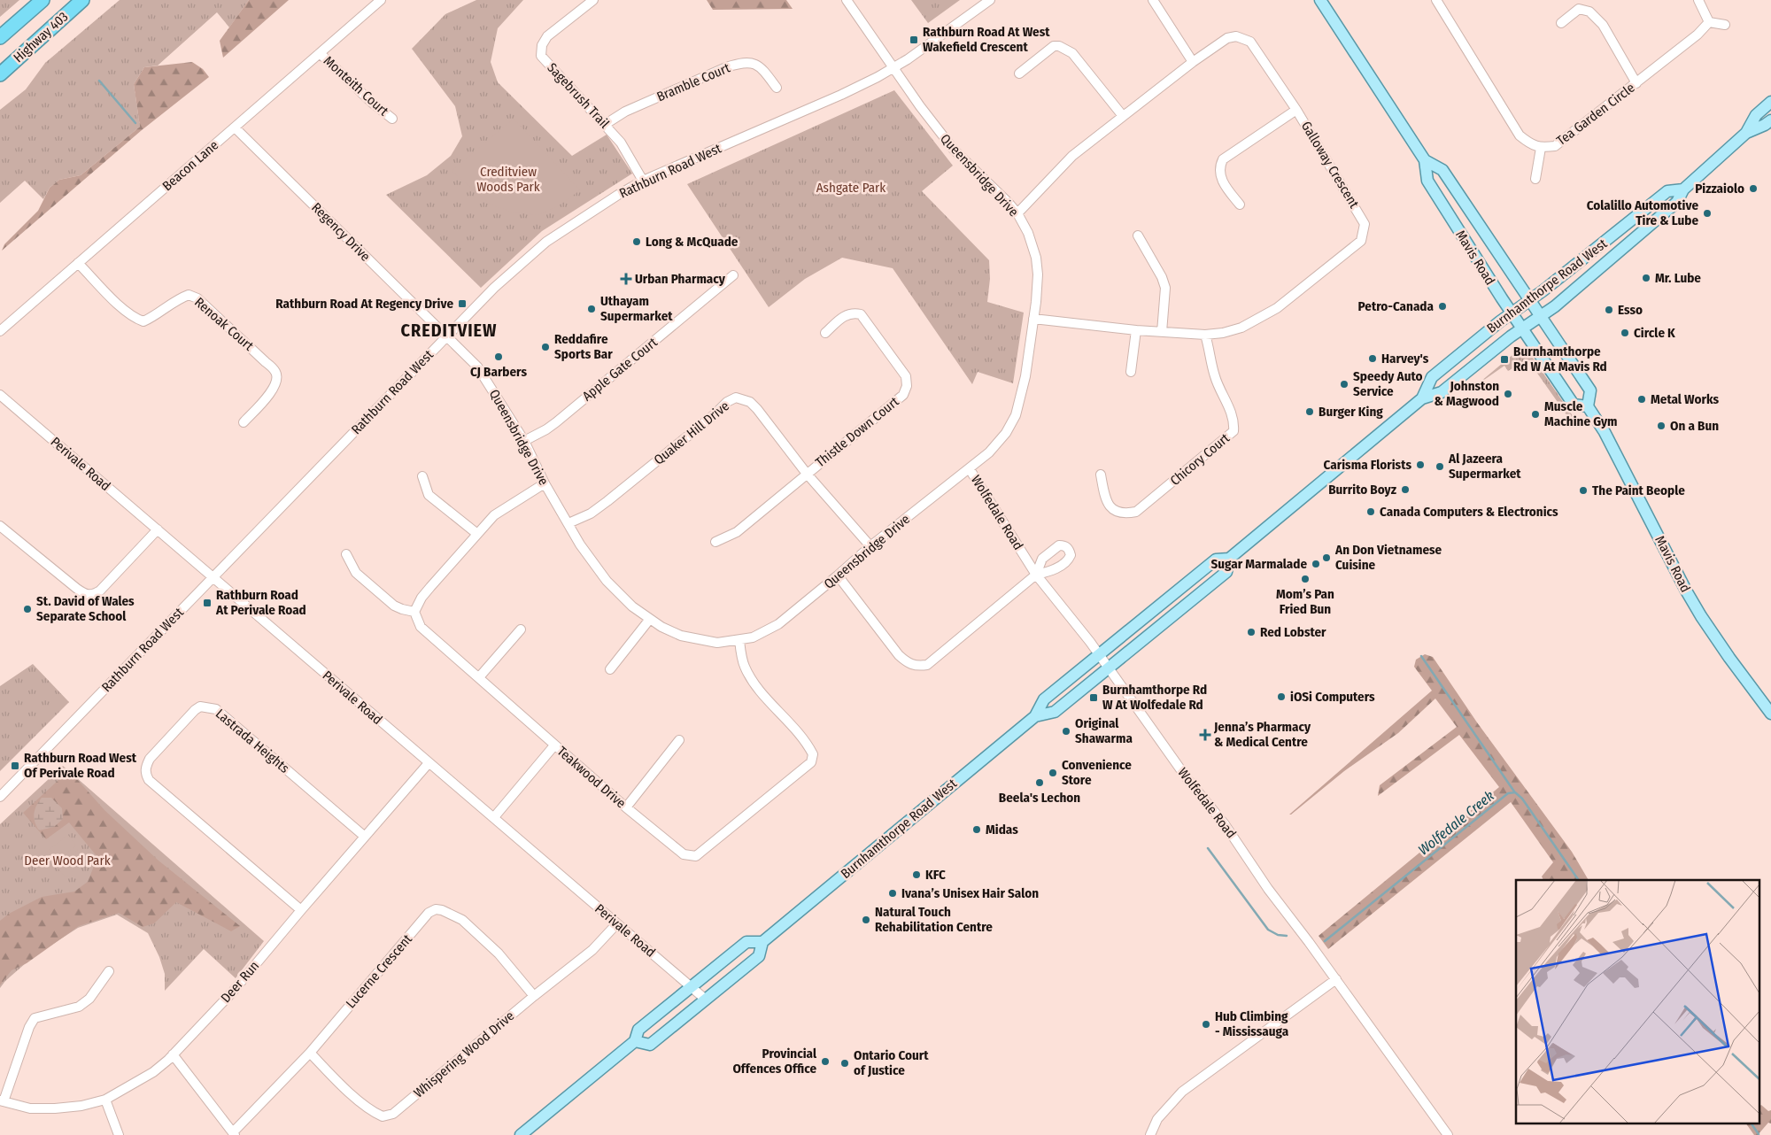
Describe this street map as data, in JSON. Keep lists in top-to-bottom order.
{
  "streets": {
    "highway": ["Highway 403"],
    "main road": ["Mavis Road", "Burnhamthorpe Road West"],
    "street": [
      "Bramble Court",
      "Monteith Court",
      "Sagebrush Trail",
      "Tea Garden Circle",
      "Galloway Crescent",
      "Beacon Lane",
      "Rathburn Road West",
      "Queensbridge Drive",
      "Regency Drive",
      "Renoak Court",
      "Apple Gate Court",
      "Thistle Down Court",
      "Quaker Hill Drive",
      "Chicory Court",
      "Perivale Road",
      "Wolfedale Road",
      "Lastrada Heights",
      "Teakwood Drive",
      "Lucerne Crescent",
      "Deer Run",
      "Whispering Wood Drive"
    ]
  },
  "crossings": [
    ["Bramble Court", "Sagebrush Trail"],
    ["Monteith Court", "Beacon Lane"],
    ["Sagebrush Trail", "Rathburn Road West"],
    ["Galloway Crescent", "Queensbridge Drive"],
    ["Galloway Crescent", "Chicory Court"],
    ["Beacon Lane", "Regency Drive"],
    ["Beacon Lane", "Renoak Court"],
    ["Rathburn Road West", "Queensbridge Drive"],
    ["Rathburn Road West", "Regency Drive"],
    ["Rathburn Road West", "Perivale Road"],
    ["Queensbridge Drive", "Regency Drive"],
    ["Queensbridge Drive", "Apple Gate Court"],
    ["Queensbridge Drive", "Quaker Hill Drive"],
    ["Queensbridge Drive", "Wolfedale Road"],
    ["Queensbridge Drive", "Teakwood Drive"],
    ["Mavis Road", "Burnhamthorpe Road West"],
    ["Burnhamthorpe Road West", "Perivale Road"],
    ["Burnhamthorpe Road West", "Wolfedale Road"],
    ["Thistle Down Court", "Quaker Hill Drive"],
    ["Perivale Road", "Deer Run"],
    ["Perivale Road", "Whispering Wood Drive"],
    ["Lastrada Heights", "Deer Run"],
    ["Lucerne Crescent", "Whispering Wood Drive"]
  ],
  "districts": ["CREDITVIEW"],
  "water": ["Wolfedale Creek"],
  "parks": ["Creditview Woods Park", "Ashgate Park", "Deer Wood Park"],
  "places": {
    "transit": [
      "Rathburn Road At West Wakefield Crescent",
      "Rathburn Road At Regency Drive",
      "Burnhamthorpe Rd W At Mavis Rd",
      "Rathburn Road At Perivale Road",
      "Burnhamthorpe Rd W At Wolfedale Rd",
      "Rathburn Road West Of Perivale Road"
    ],
    "other": [
      "Pizzaiolo",
      "Colalillo Automotive Tire & Lube",
      "Long & McQuade",
      "Mr. Lube",
      "Petro-Canada",
      "Uthayam Supermarket",
      "Esso",
      "Circle K",
      "Reddafire Sports Bar",
      "CJ Barbers",
      "Harvey's",
      "Speedy Auto Service",
      "Johnston & Magwood",
      "Metal Works",
      "Burger King",
      "Muscle Machine Gym",
      "On a Bun",
      "Carisma Florists",
      "Al Jazeera Supermarket",
      "Burrito Boyz",
      "The Paint Beople",
      "Canada Computers & Electronics",
      "An Don Vietnamese Cuisine",
      "Sugar Marmalade",
      "Mom’s Pan Fried Bun",
      "St. David of Wales Separate School",
      "Red Lobster",
      "iOSi Computers",
      "Original Shawarma",
      "Convenience Store",
      "Beela's Lechon",
      "Midas",
      "KFC",
      "Ivana’s Unisex Hair Salon",
      "Natural Touch Rehabilitation Centre",
      "Hub Climbing - Mississauga",
      "Provincial Offences Office",
      "Ontario Court of Justice"
    ],
    "health": ["Urban Pharmacy", "Jenna’s Pharmacy & Medical Centre"]
  }
}
